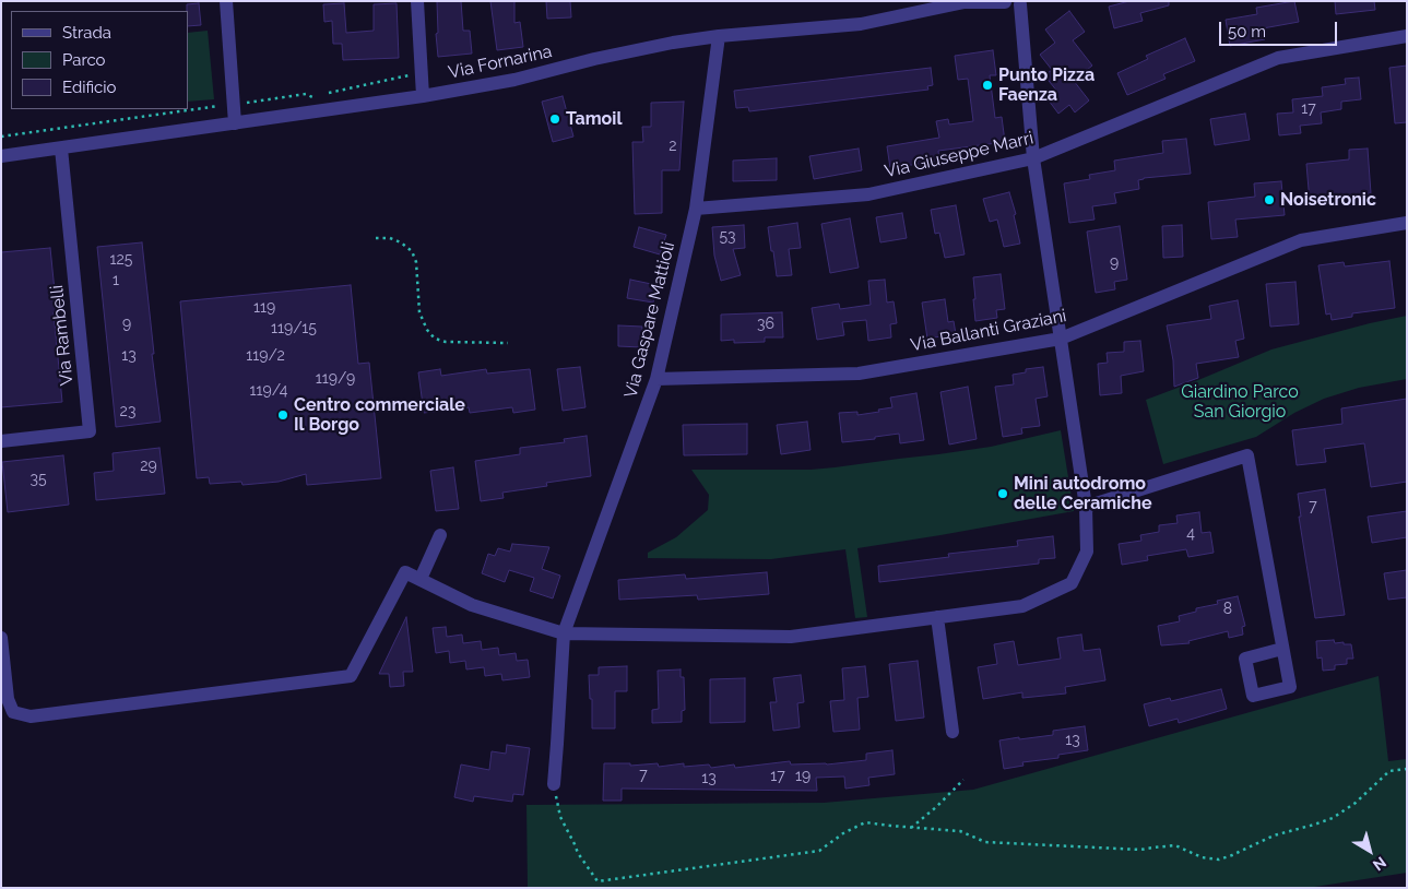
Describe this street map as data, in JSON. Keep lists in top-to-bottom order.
{
  "streets": {
    "street": [
      "Via Fornarina",
      "Via Giuseppe Marri",
      "Via Gaspare Mattioli",
      "Via Ballanti Graziani",
      "Via Rambelli"
    ]
  },
  "crossings": [
    ["Via Fornarina", "Via Gaspare Mattioli"],
    ["Via Fornarina", "Via Rambelli"],
    ["Via Giuseppe Marri", "Via Gaspare Mattioli"],
    ["Via Gaspare Mattioli", "Via Ballanti Graziani"]
  ],
  "parks": ["Giardino Parco San Giorgio"],
  "places": [
    "Punto Pizza Faenza",
    "Tamoil",
    "Noisetronic",
    "Centro commerciale Il Borgo",
    "Mini autodromo delle Ceramiche"
  ],
  "house_numbers": [
    "17",
    "2",
    "53",
    "125",
    "9",
    "1",
    "119",
    "9",
    "36",
    "119/15",
    "13",
    "119/2",
    "119/9",
    "119/4",
    "23",
    "29",
    "35",
    "7",
    "4",
    "8",
    "13",
    "7",
    "17",
    "19",
    "13"
  ],
  "legend": ["Strada", "Parco", "Edificio"],
  "scale_bar": "50 m",
  "north": "bottom right"
}
